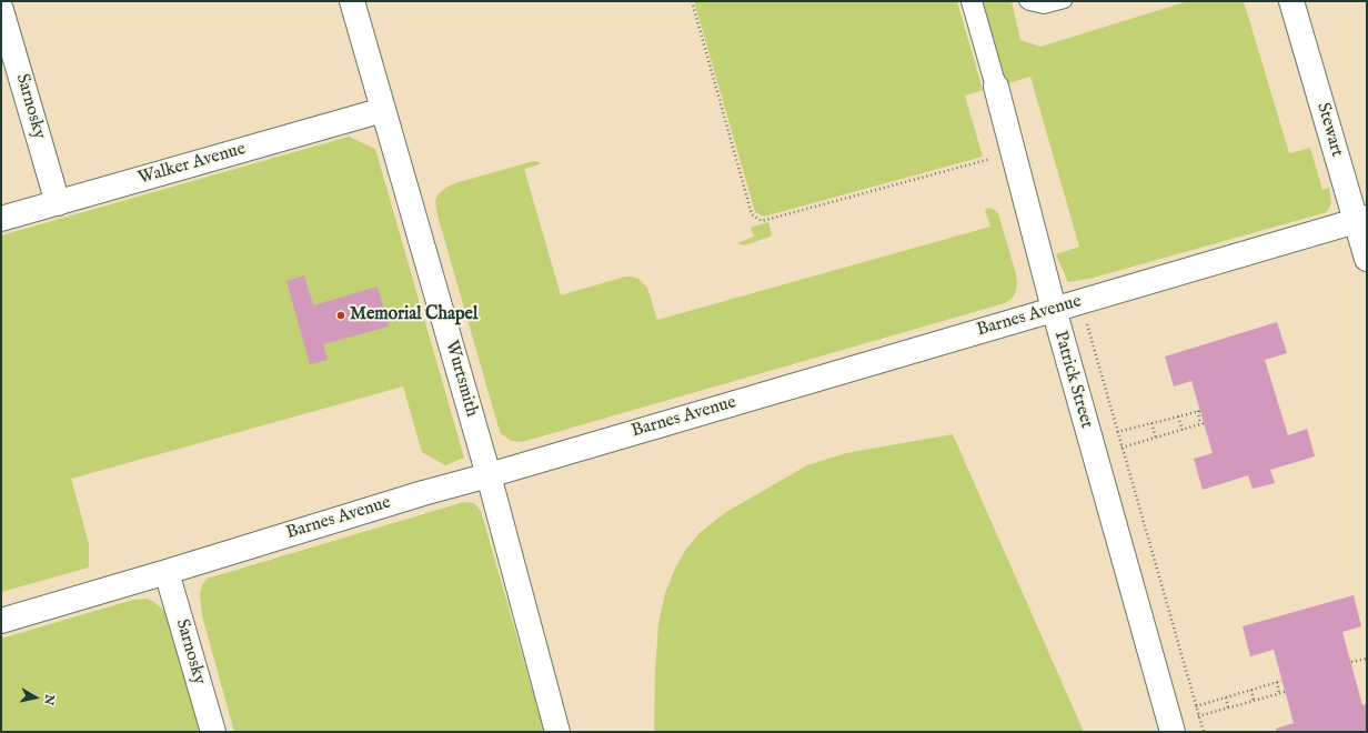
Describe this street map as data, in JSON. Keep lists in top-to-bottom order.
{
  "streets": {
    "street": [
      "Sarnosky",
      "Stewart",
      "Walker Avenue",
      "Barnes Avenue",
      "Wurtsmith",
      "Patrick Street"
    ]
  },
  "crossings": [
    ["Sarnosky", "Walker Avenue"],
    ["Sarnosky", "Barnes Avenue"],
    ["Stewart", "Barnes Avenue"],
    ["Walker Avenue", "Wurtsmith"],
    ["Barnes Avenue", "Wurtsmith"],
    ["Barnes Avenue", "Patrick Street"]
  ],
  "places": ["Memorial Chapel"],
  "north": "right"
}
